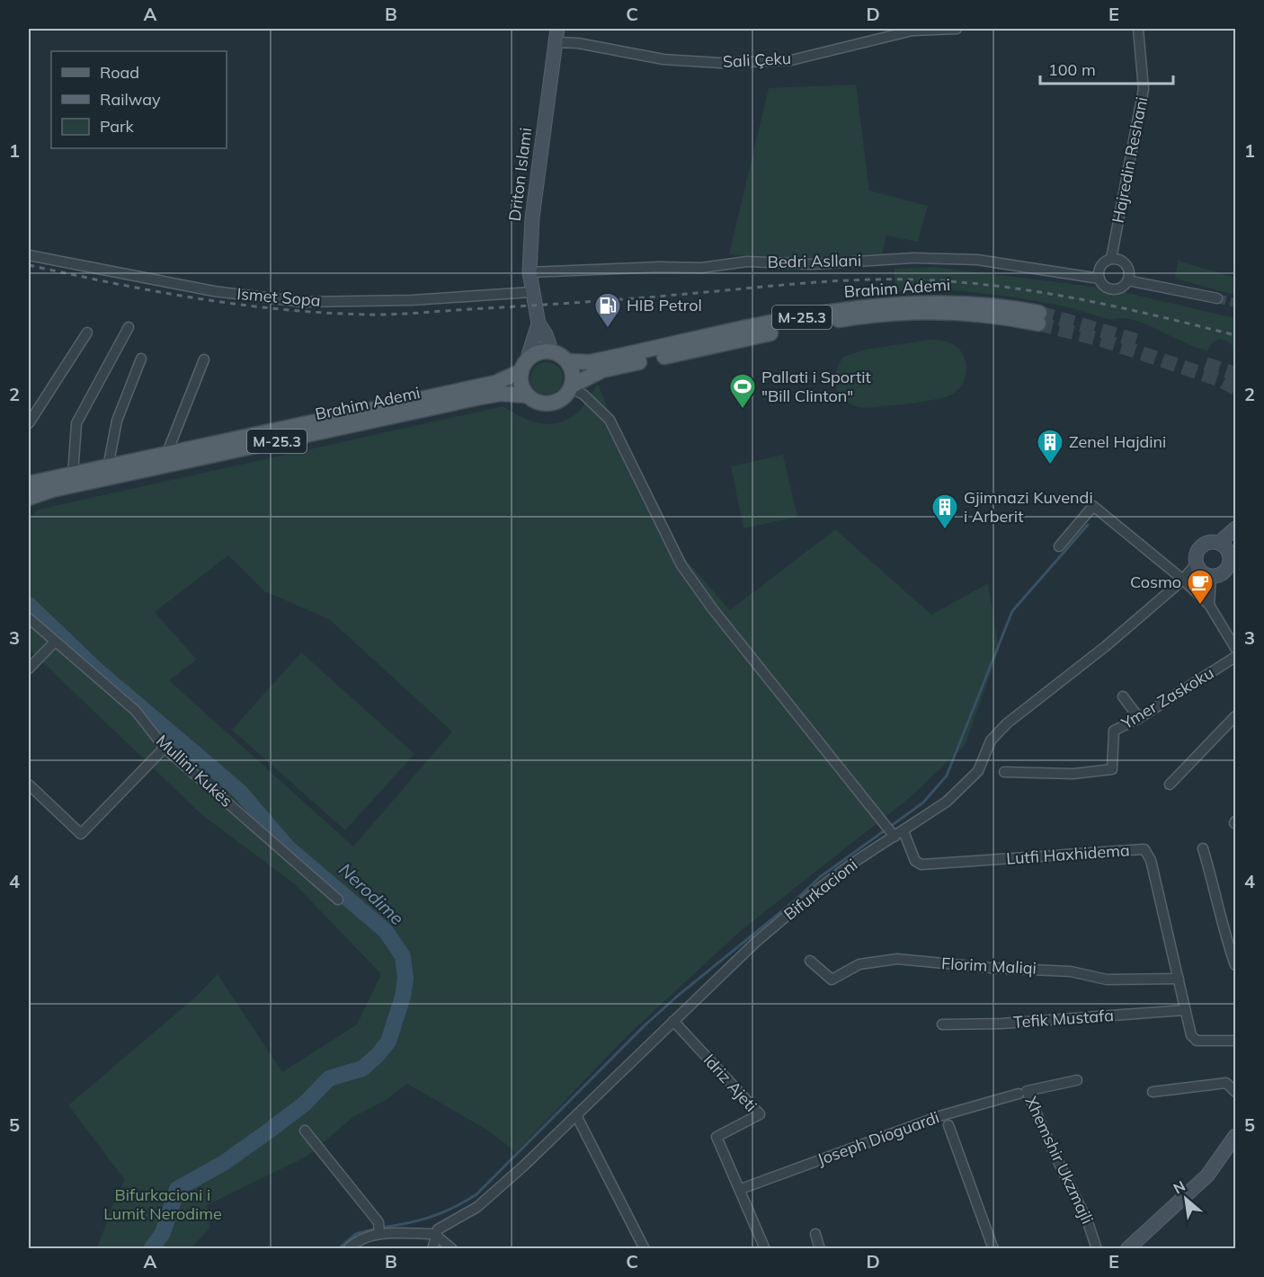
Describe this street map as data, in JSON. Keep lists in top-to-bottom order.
{
  "streets": {
    "main road": ["Brahim Ademi", "M-25.3"],
    "street": [
      "Sali Çeku",
      "Hajredin Reshani",
      "Driton Islami",
      "Bedri Asllani",
      "Ismet Sopa",
      "Ymer Zaskoku",
      "Mullini Kukës",
      "Lutfi Haxhidema",
      "Bifurkacioni",
      "Florim Maliqi",
      "Tefik Mustafa",
      "Idriz Ajeti",
      "Joseph Dioguardi",
      "Xhemshir Ukzmajli"
    ]
  },
  "crossings": [
    ["Sali Çeku", "Driton Islami"],
    ["Hajredin Reshani", "Bedri Asllani"],
    ["Driton Islami", "Bedri Asllani"],
    ["Driton Islami", "Brahim Ademi"],
    ["Driton Islami", "Ismet Sopa"],
    ["Lutfi Haxhidema", "Bifurkacioni"],
    ["Lutfi Haxhidema", "Florim Maliqi"],
    ["Lutfi Haxhidema", "Tefik Mustafa"],
    ["Bifurkacioni", "Idriz Ajeti"],
    ["Idriz Ajeti", "Joseph Dioguardi"]
  ],
  "water": ["Nerodime"],
  "parks": ["Bifurkacioni i Lumit Nerodime"],
  "places": {
    "fuel station": ["HIB Petrol"],
    "sports": ["Pallati i Sportit \"Bill Clinton\""],
    "building": ["Zenel Hajdini", "Gjimnazi Kuvendi i Arberit"],
    "cafe": ["Cosmo"]
  },
  "legend": ["Road", "Railway", "Park"],
  "scale_bar": "100 m",
  "north": "top left",
  "grid": {
    "columns": [
      "A",
      "B",
      "C",
      "D",
      "E"
    ],
    "rows": [
      "1",
      "2",
      "3",
      "4",
      "5"
    ]
  }
}
